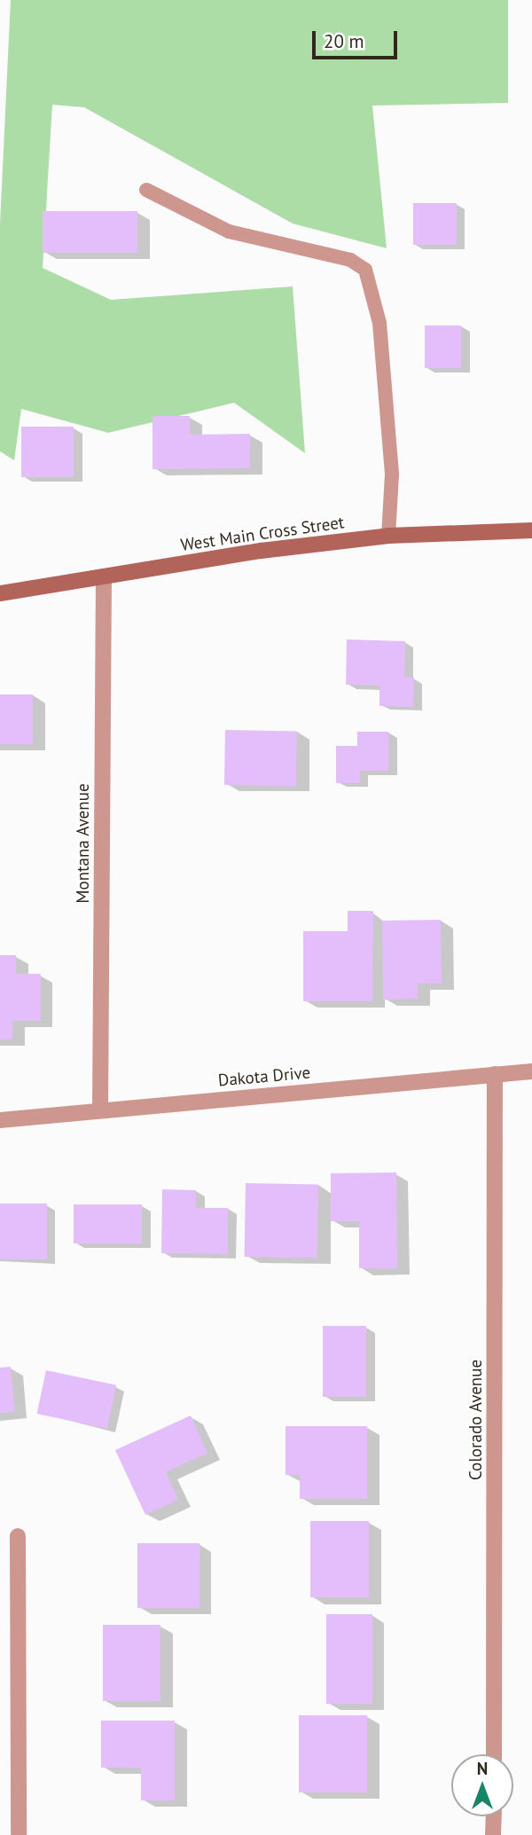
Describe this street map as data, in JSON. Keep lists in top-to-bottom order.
{
  "streets": {
    "main road": ["West Main Cross Street"],
    "street": ["Montana Avenue", "Dakota Drive", "Colorado Avenue"]
  },
  "crossings": [
    ["West Main Cross Street", "Montana Avenue"],
    ["Montana Avenue", "Dakota Drive"],
    ["Dakota Drive", "Colorado Avenue"]
  ],
  "scale_bar": "20 m",
  "north": "top"
}
